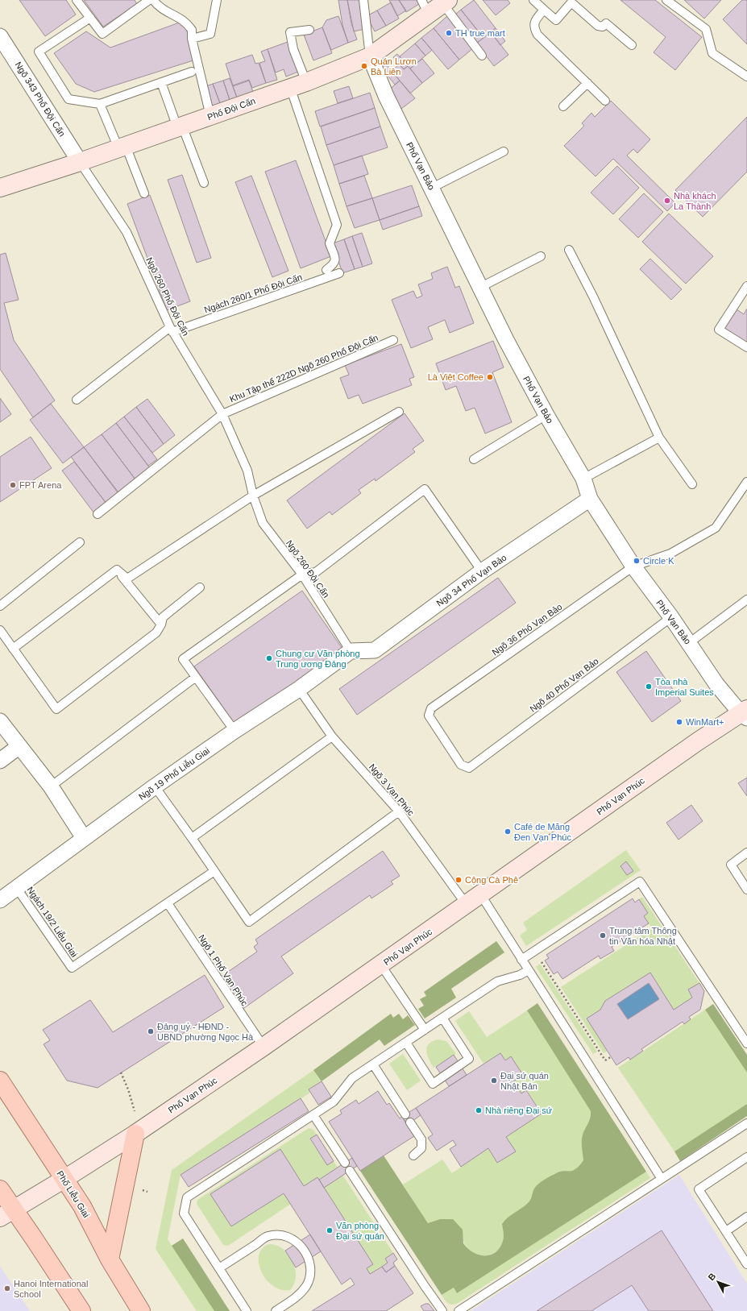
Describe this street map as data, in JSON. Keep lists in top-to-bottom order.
{
  "streets": {
    "main road": ["Phố Liễu Giai"],
    "street": [
      "Ngõ 343 Phố Đội Cấn",
      "Phố Đội Cấn",
      "Phố Vạn Bảo",
      "Ngõ 34 Phố Vạn Bảo",
      "Ngõ 19 Phố Liễu Giai",
      "Phố Vạn Phúc"
    ],
    "lane": [
      "Ngách 260/1 Phố Đội Cấn",
      "Ngõ 260 Phố Đội Cấn",
      "Khu Tập thể 222D Ngõ 260 Phố Đội Cấn",
      "Ngõ 260 Đội Cấn",
      "Ngõ 36 Phố Vạn Bảo",
      "Ngõ 40 Phố Vạn Bảo",
      "Ngõ 3 Vạn Phúc",
      "Ngách 19/2 Liễu Giai",
      "Ngõ 1 Phố Vạn Phúc"
    ]
  },
  "crossings": [
    ["Ngõ 343 Phố Đội Cấn", "Phố Đội Cấn"],
    ["Ngõ 343 Phố Đội Cấn", "Ngõ 260 Phố Đội Cấn"],
    ["Phố Đội Cấn", "Phố Vạn Bảo"],
    ["Phố Đội Cấn", "Ngõ 260 Phố Đội Cấn"],
    ["Phố Vạn Bảo", "Ngõ 34 Phố Vạn Bảo"],
    ["Phố Vạn Bảo", "Ngõ 36 Phố Vạn Bảo"],
    ["Phố Vạn Bảo", "Ngõ 40 Phố Vạn Bảo"],
    ["Phố Vạn Bảo", "Phố Vạn Phúc"],
    ["Ngách 260/1 Phố Đội Cấn", "Ngõ 260 Phố Đội Cấn"],
    ["Ngõ 260 Phố Đội Cấn", "Khu Tập thể 222D Ngõ 260 Phố Đội Cấn"],
    ["Ngõ 260 Phố Đội Cấn", "Ngõ 260 Đội Cấn"],
    ["Ngõ 260 Đội Cấn", "Ngõ 34 Phố Vạn Bảo"],
    ["Ngõ 260 Đội Cấn", "Ngõ 19 Phố Liễu Giai"],
    ["Ngõ 34 Phố Vạn Bảo", "Ngõ 19 Phố Liễu Giai"],
    ["Ngõ 36 Phố Vạn Bảo", "Ngõ 40 Phố Vạn Bảo"],
    ["Ngõ 19 Phố Liễu Giai", "Ngõ 3 Vạn Phúc"],
    ["Ngõ 19 Phố Liễu Giai", "Ngách 19/2 Liễu Giai"],
    ["Ngõ 3 Vạn Phúc", "Phố Vạn Phúc"],
    ["Phố Vạn Phúc", "Ngõ 1 Phố Vạn Phúc"],
    ["Phố Vạn Phúc", "Phố Liễu Giai"],
    ["Ngách 19/2 Liễu Giai", "Ngõ 1 Phố Vạn Phúc"]
  ],
  "places": [
    "TH true mart",
    "Quán Lươn Bà Liên",
    "Nhà khách La Thành",
    "Là Việt Coffee",
    "FPT Arena",
    "Circle K",
    "Chung cư Văn phòng Trung ương Đảng",
    "Tòa nhà Imperial Suites",
    "WinMart+",
    "Café de Măng Đen Vạn Phúc",
    "Cộng Cà Phê",
    "Trung tâm Thông tin Văn hóa Nhật",
    "Đảng uỷ - HĐND - UBND phường Ngọc Hà",
    "Đại sứ quán Nhật Bản",
    "Nhà riêng Đại sứ",
    "Văn phòng Đại sứ quán",
    "Hanoi International School"
  ],
  "north": "top left"
}
